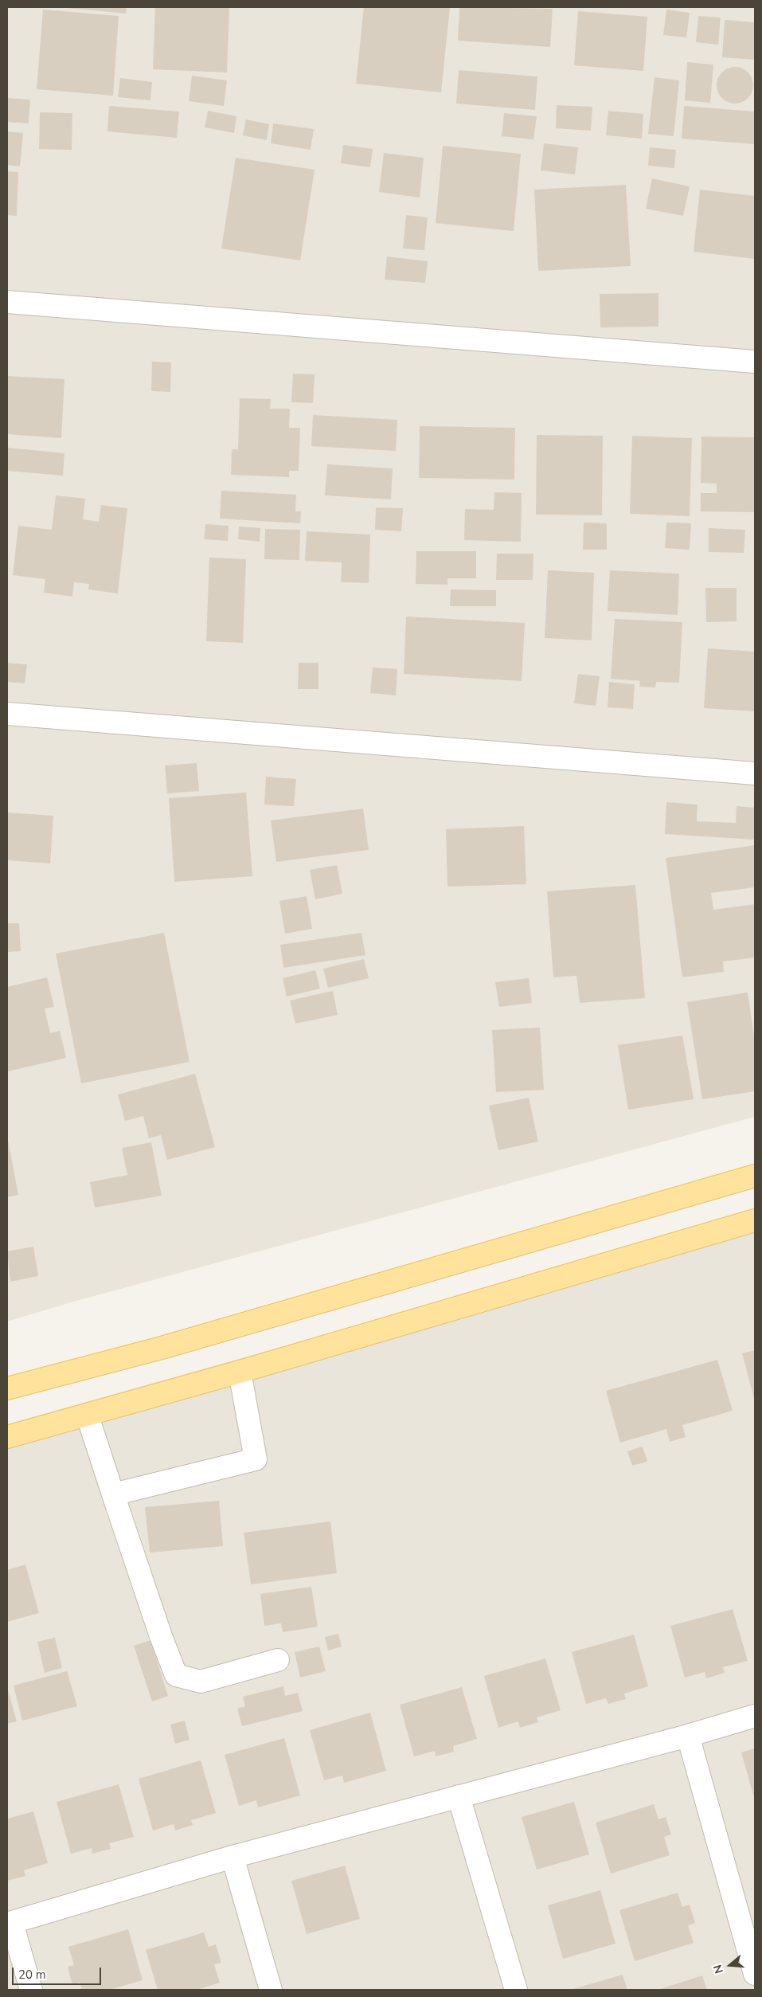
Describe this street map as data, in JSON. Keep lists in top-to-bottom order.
{
  "scale_bar": "20 m",
  "north": "left"
}
